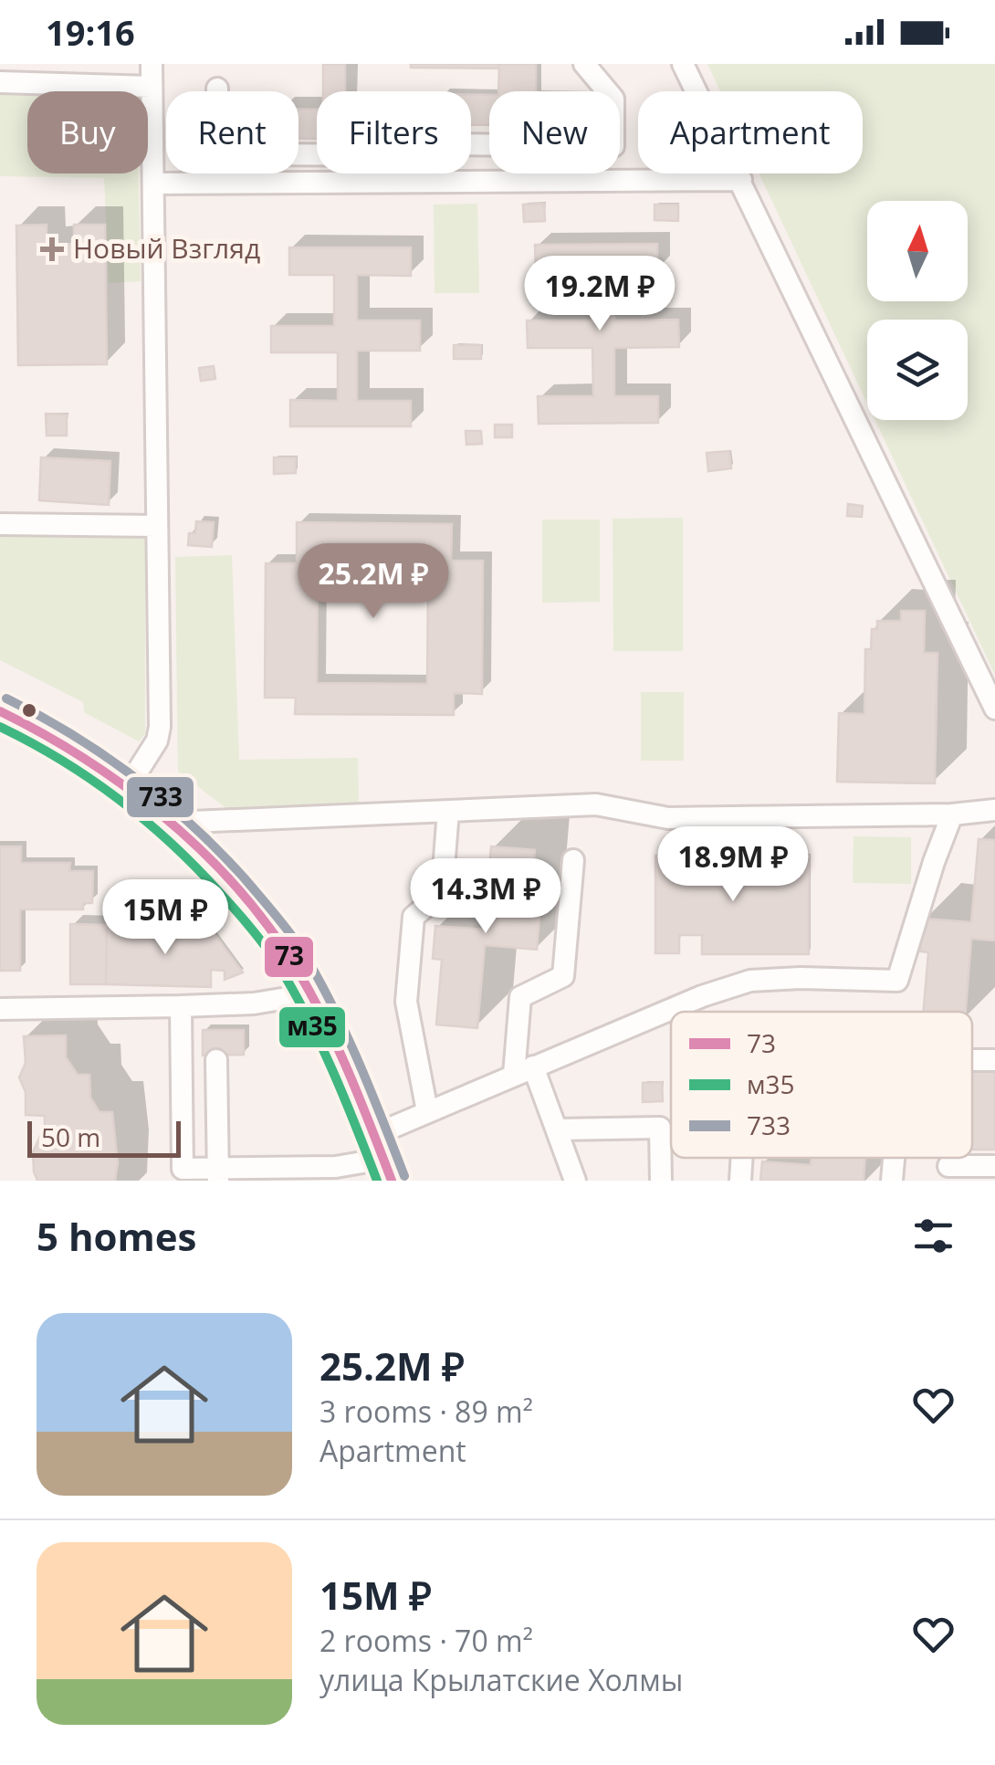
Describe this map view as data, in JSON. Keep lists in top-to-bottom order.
{
  "places": {
    "health": ["Новый Взгляд"]
  },
  "lines": ["transit line 733", "transit line 73", "transit line м35"],
  "legend": ["73", "м35", "733"],
  "scale_bar": "50 m",
  "north": "top",
  "page": {
    "status": "19:16",
    "chip": [
      "Buy",
      "Rent",
      "Filters",
      "New",
      "Apartment"
    ],
    "price": [
      "19.2M ₽",
      "25.2M ₽",
      "18.9M ₽",
      "14.3M ₽",
      "15M ₽"
    ],
    "scale": "50 m",
    "heading": "5 homes",
    "list": [
      {
        "name": "25.2M ₽",
        "note": "3 rooms · 89 m² · Apartment"
      },
      {
        "name": "15M ₽",
        "note": "2 rooms · 70 m² · улица Крылатские Холмы"
      }
    ]
  }
}
